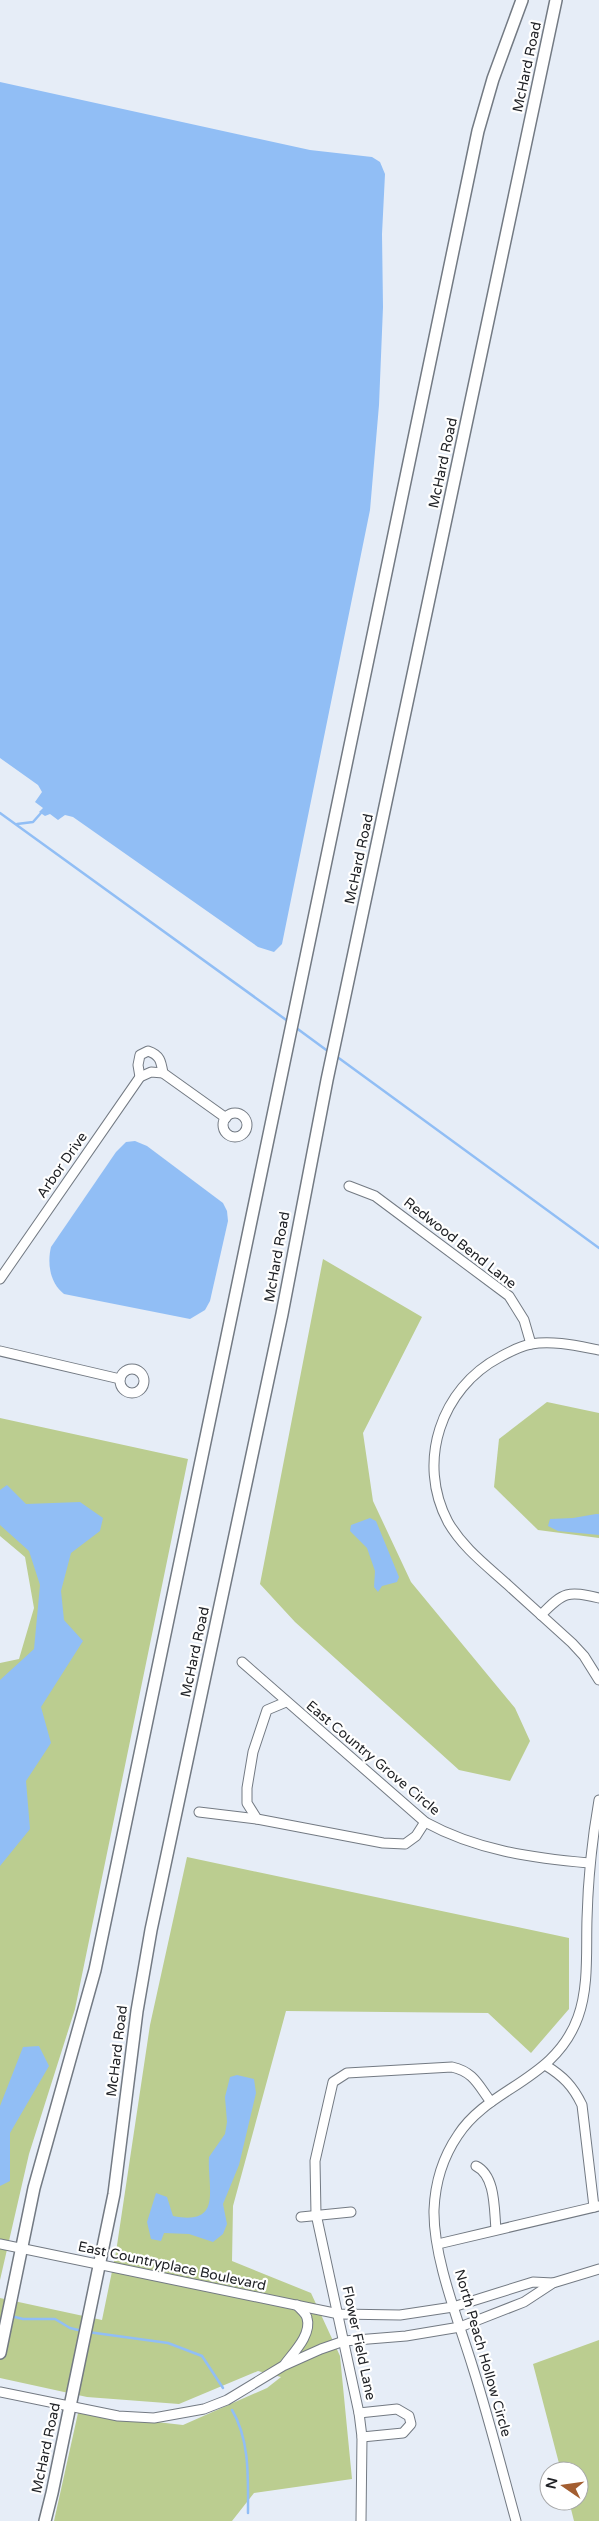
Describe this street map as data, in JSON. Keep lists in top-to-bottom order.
{
  "streets": {
    "main road": ["McHard Road"],
    "street": [
      "Arbor Drive",
      "Redwood Bend Lane",
      "East Country Grove Circle",
      "East Countryplace Boulevard",
      "Flower Field Lane",
      "North Peach Hollow Circle"
    ]
  },
  "crossings": [
    ["McHard Road", "East Countryplace Boulevard"],
    ["East Country Grove Circle", "North Peach Hollow Circle"],
    ["East Countryplace Boulevard", "Flower Field Lane"],
    ["East Countryplace Boulevard", "North Peach Hollow Circle"],
    ["Flower Field Lane", "North Peach Hollow Circle"]
  ],
  "north": "left"
}
